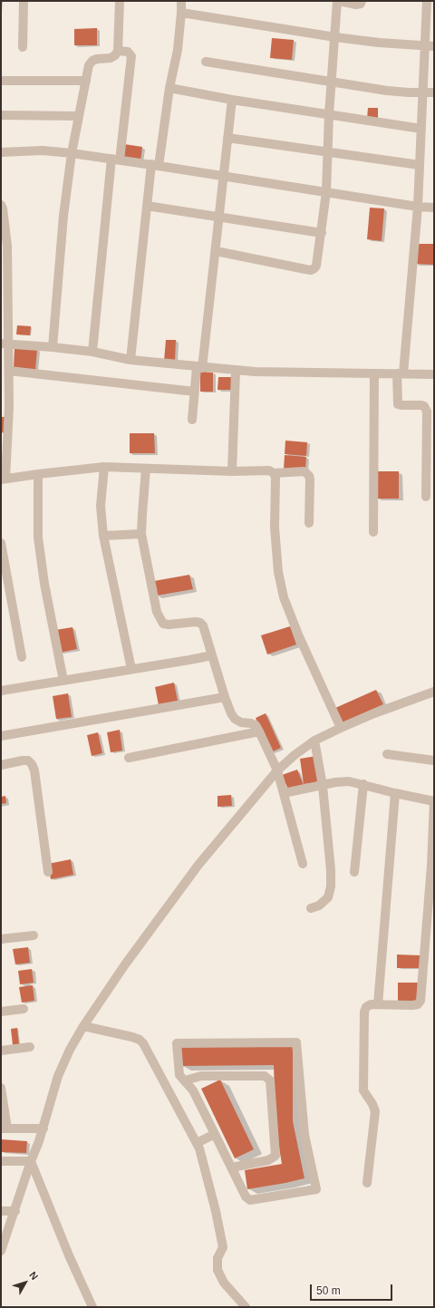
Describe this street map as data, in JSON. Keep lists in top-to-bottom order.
{
  "scale_bar": "50 m",
  "north": "top right"
}
